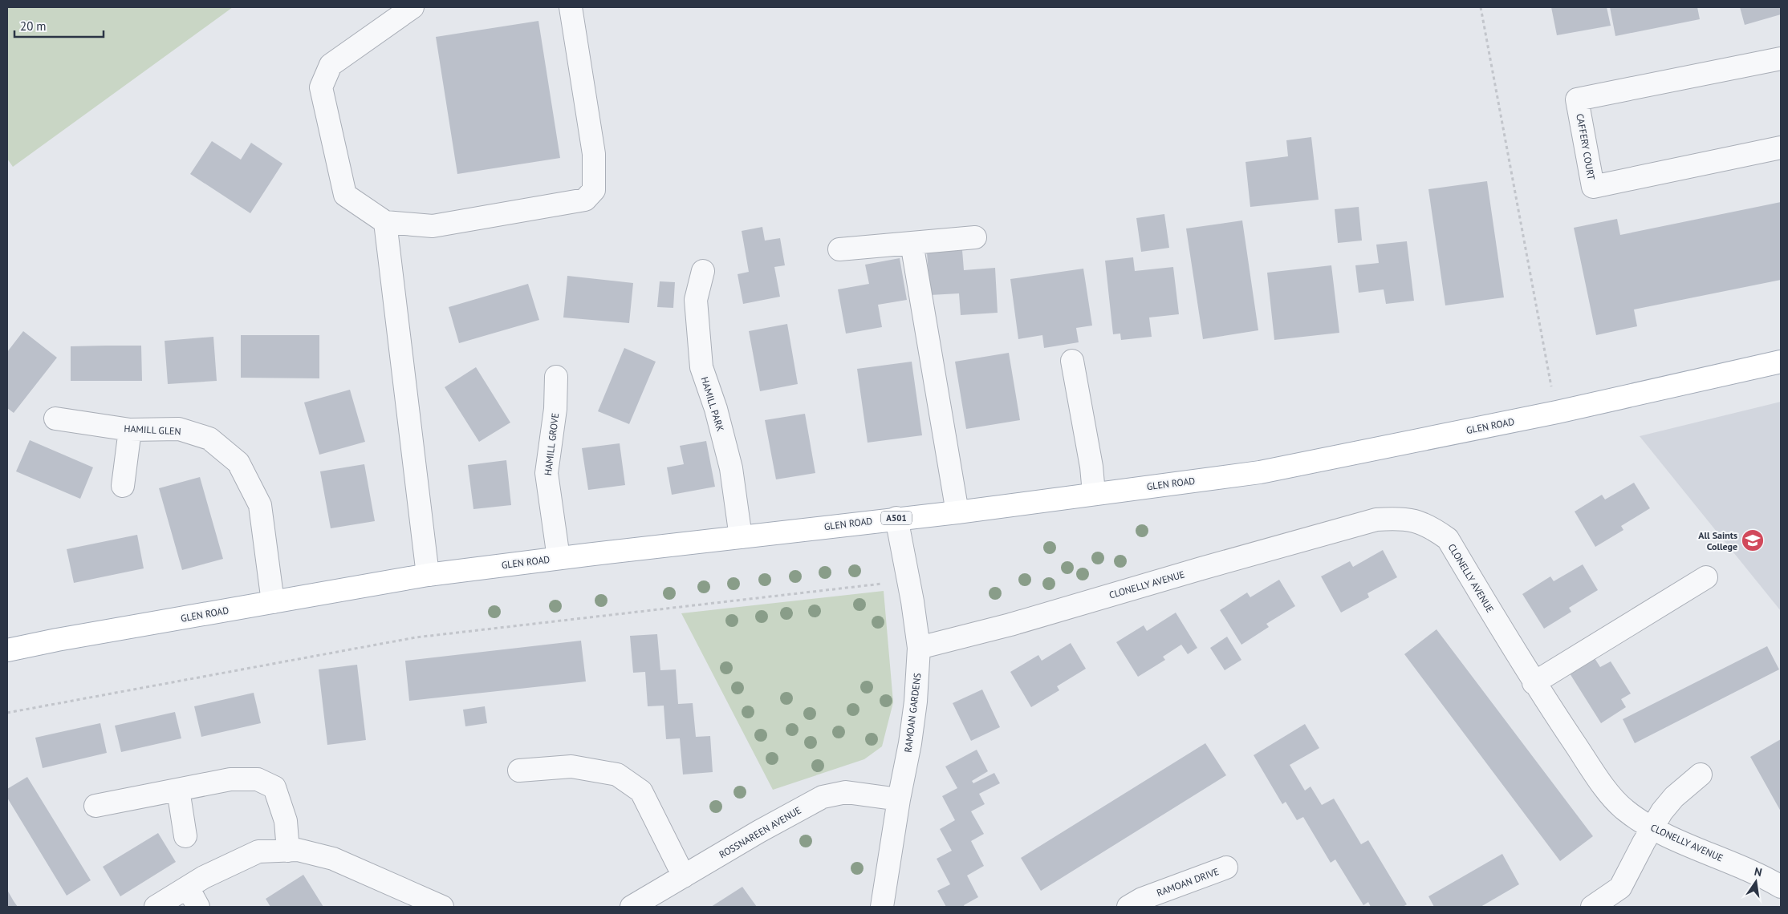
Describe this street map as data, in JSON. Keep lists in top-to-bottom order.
{
  "streets": {
    "main road": ["GLEN ROAD", "A501"],
    "street": [
      "CAFFERY COURT",
      "HAMILL PARK",
      "HAMILL GLEN",
      "HAMILL GROVE",
      "CLONELLY AVENUE",
      "RAMOAN GARDENS",
      "ROSSNAREEN AVENUE",
      "RAMOAN DRIVE"
    ]
  },
  "crossings": [
    ["HAMILL PARK", "GLEN ROAD"],
    ["GLEN ROAD", "HAMILL GLEN"],
    ["GLEN ROAD", "HAMILL GROVE"],
    ["GLEN ROAD", "RAMOAN GARDENS"],
    ["CLONELLY AVENUE", "RAMOAN GARDENS"],
    ["RAMOAN GARDENS", "ROSSNAREEN AVENUE"]
  ],
  "places": {
    "school or university": ["All Saints College"]
  },
  "scale_bar": "20 m",
  "north": "top"
}
